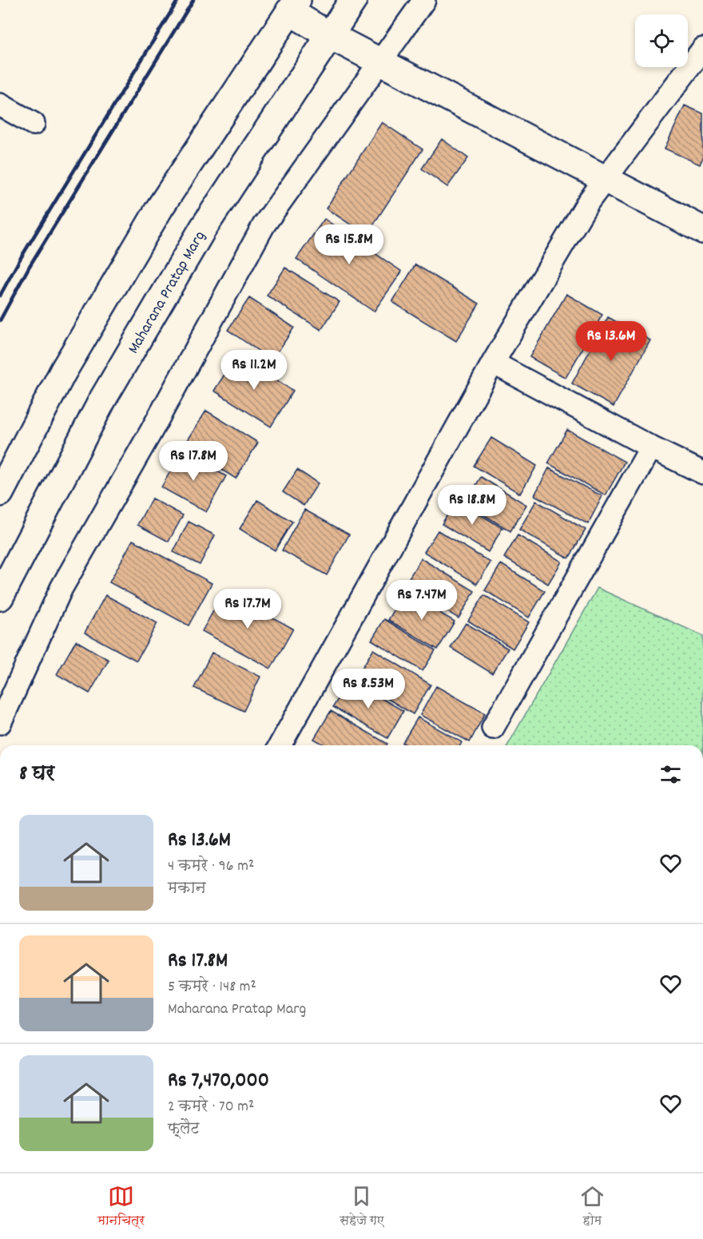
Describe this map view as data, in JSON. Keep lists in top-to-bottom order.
{
  "streets": {
    "main road": ["Maharana Pratap Marg"]
  },
  "page": {
    "price": [
      "Rs 15.8M",
      "Rs 13.6M",
      "Rs 11.2M",
      "Rs 17.8M",
      "Rs 18.8M",
      "Rs 7.47M",
      "Rs 17.7M",
      "Rs 8.53M"
    ],
    "heading": "8 घर",
    "list": [
      {
        "name": "Rs 13.6M",
        "note": "4 कमरे · 96 m² · मकान"
      },
      {
        "name": "Rs 17.8M",
        "note": "5 कमरे · 148 m² · Maharana Pratap Marg"
      },
      {
        "name": "Rs 7,470,000",
        "note": "2 कमरे · 70 m² · फ़्लैट"
      }
    ],
    "tabs": ["मानचित्र", "सहेजे गए", "होम"]
  }
}
